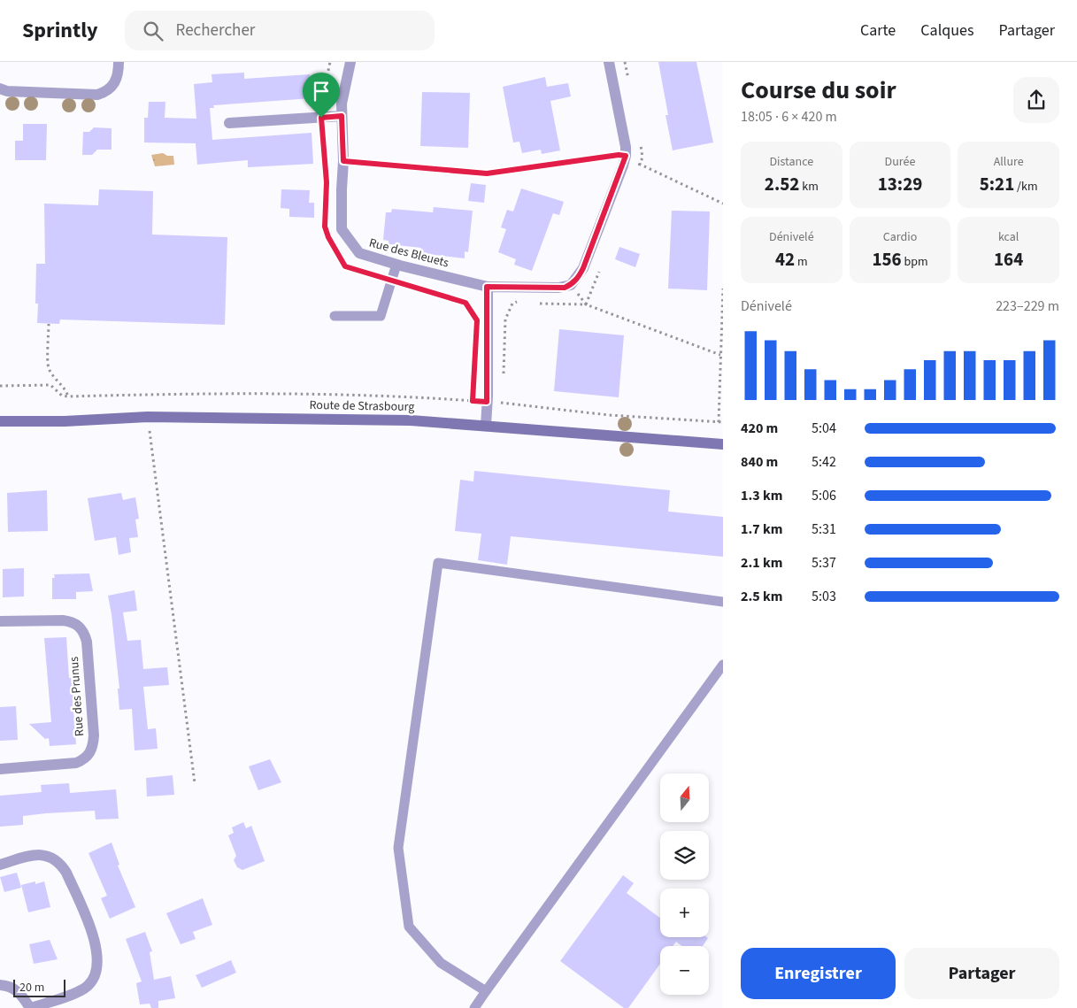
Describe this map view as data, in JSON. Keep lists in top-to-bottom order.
{
  "streets": {
    "main road": ["Route de Strasbourg"],
    "street": ["Rue des Bleuets", "Rue des Prunus"]
  },
  "scale_bar": "20 m",
  "north": "top",
  "page": {
    "header": "Sprintly",
    "search": "Rechercher",
    "nav": ["Carte", "Calques", "Partager"],
    "heading": ["Course du soir", "18:05 · 6 × 420 m"],
    "stats": [
      ["Distance", "2.52 km"],
      ["Durée", "13:29"],
      ["Allure", "5:21 /km"],
      ["Dénivelé", "42 m"],
      ["Cardio", "156 bpm"],
      ["kcal", "164"]
    ],
    "chart": ["Dénivelé", "223–229 m"],
    "list": [
      {
        "name": "420 m",
        "note": "5:04"
      },
      {
        "name": "840 m",
        "note": "5:42"
      },
      {
        "name": "1.3 km",
        "note": "5:06"
      },
      {
        "name": "1.7 km",
        "note": "5:31"
      },
      {
        "name": "2.1 km",
        "note": "5:37"
      },
      {
        "name": "2.5 km",
        "note": "5:03"
      }
    ],
    "map_buttons": ["+", "−"],
    "buttons": ["Enregistrer", "Partager"],
    "scale": "20 m"
  }
}
